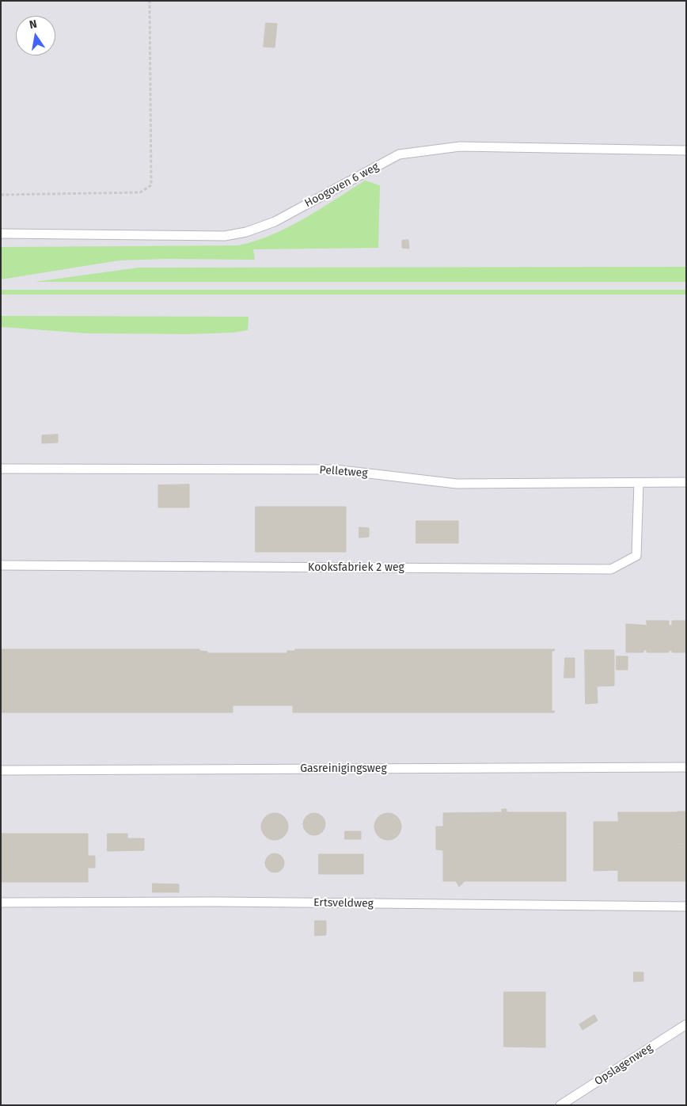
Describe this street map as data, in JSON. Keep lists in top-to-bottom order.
{
  "streets": {
    "lane": [
      "Hoogoven 6 weg",
      "Pelletweg",
      "Kooksfabriek 2 weg",
      "Gasreinigingsweg",
      "Ertsveldweg",
      "Opslagenweg"
    ]
  },
  "crossings": [
    ["Pelletweg", "Kooksfabriek 2 weg"]
  ],
  "north": "top"
}
